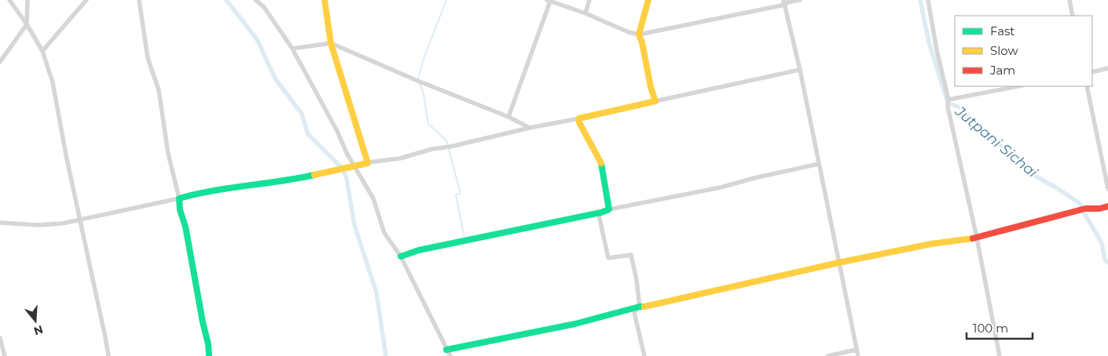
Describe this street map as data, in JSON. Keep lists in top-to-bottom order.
{
  "water": ["Jutpani Sichai"],
  "legend": ["Fast", "Slow", "Jam"],
  "scale_bar": "100 m",
  "north": "bottom"
}
